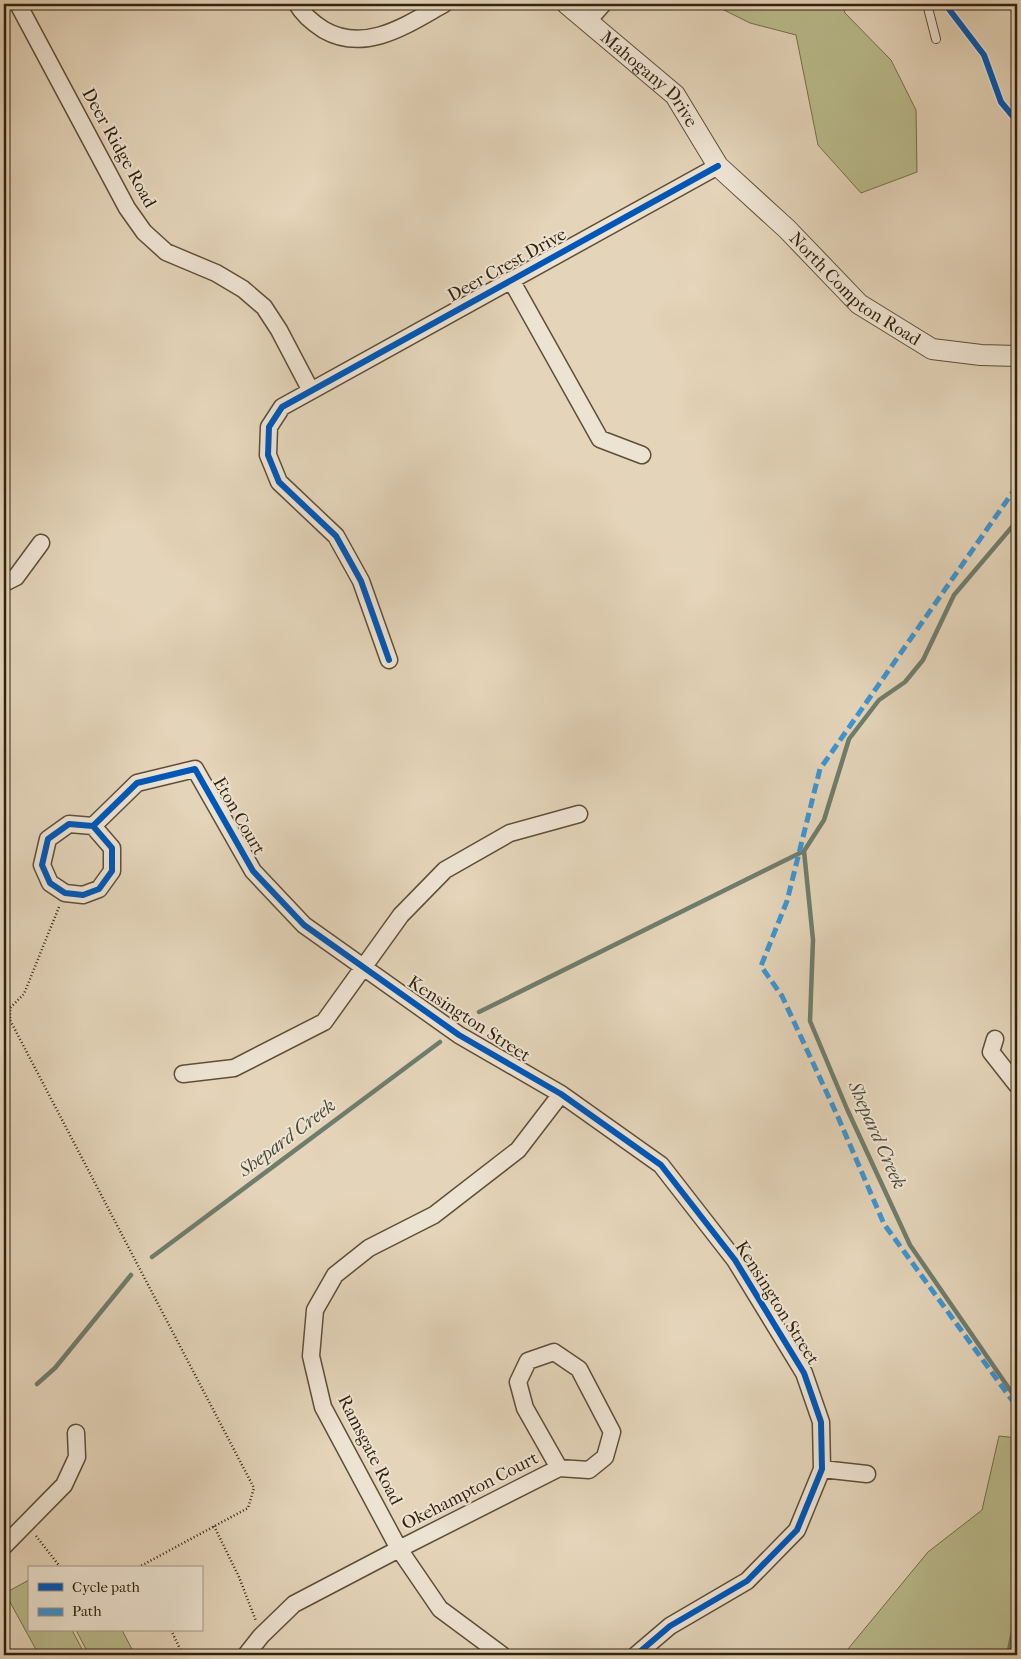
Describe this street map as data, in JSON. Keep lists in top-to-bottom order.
{
  "streets": {
    "street": [
      "Mahogany Drive",
      "Deer Ridge Road",
      "Deer Crest Drive",
      "North Compton Road",
      "Eton Court",
      "Kensington Street",
      "Ramsgate Road",
      "Okehampton Court"
    ]
  },
  "crossings": [
    ["Mahogany Drive", "Deer Crest Drive"],
    ["Mahogany Drive", "North Compton Road"],
    ["Deer Ridge Road", "Deer Crest Drive"],
    ["Deer Crest Drive", "North Compton Road"],
    ["Eton Court", "Kensington Street"],
    ["Kensington Street", "Ramsgate Road"],
    ["Ramsgate Road", "Okehampton Court"]
  ],
  "water": ["Shepard Creek"],
  "legend": ["Cycle path", "Path"]
}
